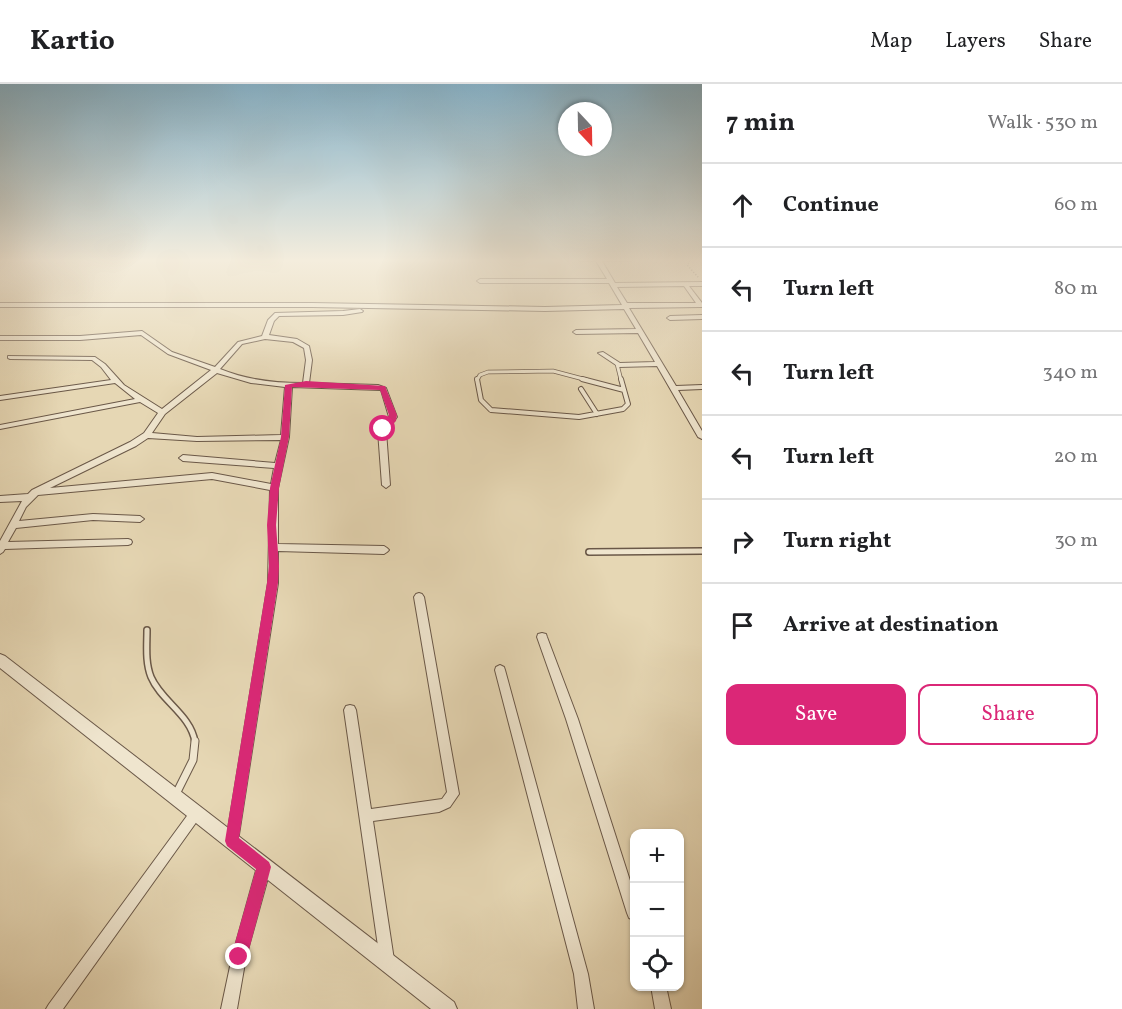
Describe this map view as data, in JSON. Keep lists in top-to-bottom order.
{
  "north": "bottom",
  "page": {
    "header": "Kartio",
    "nav": ["Map", "Layers", "Share"],
    "heading": ["7 min", "Walk · 530 m"],
    "list": [
      ["Continue", "60 m"],
      ["Turn left", "80 m"],
      ["Turn left", "340 m"],
      ["Turn left", "20 m"],
      ["Turn right", "30 m"],
      "Arrive at destination"
    ],
    "buttons": ["Save", "Share"],
    "map_buttons": ["+", "−"]
  }
}
